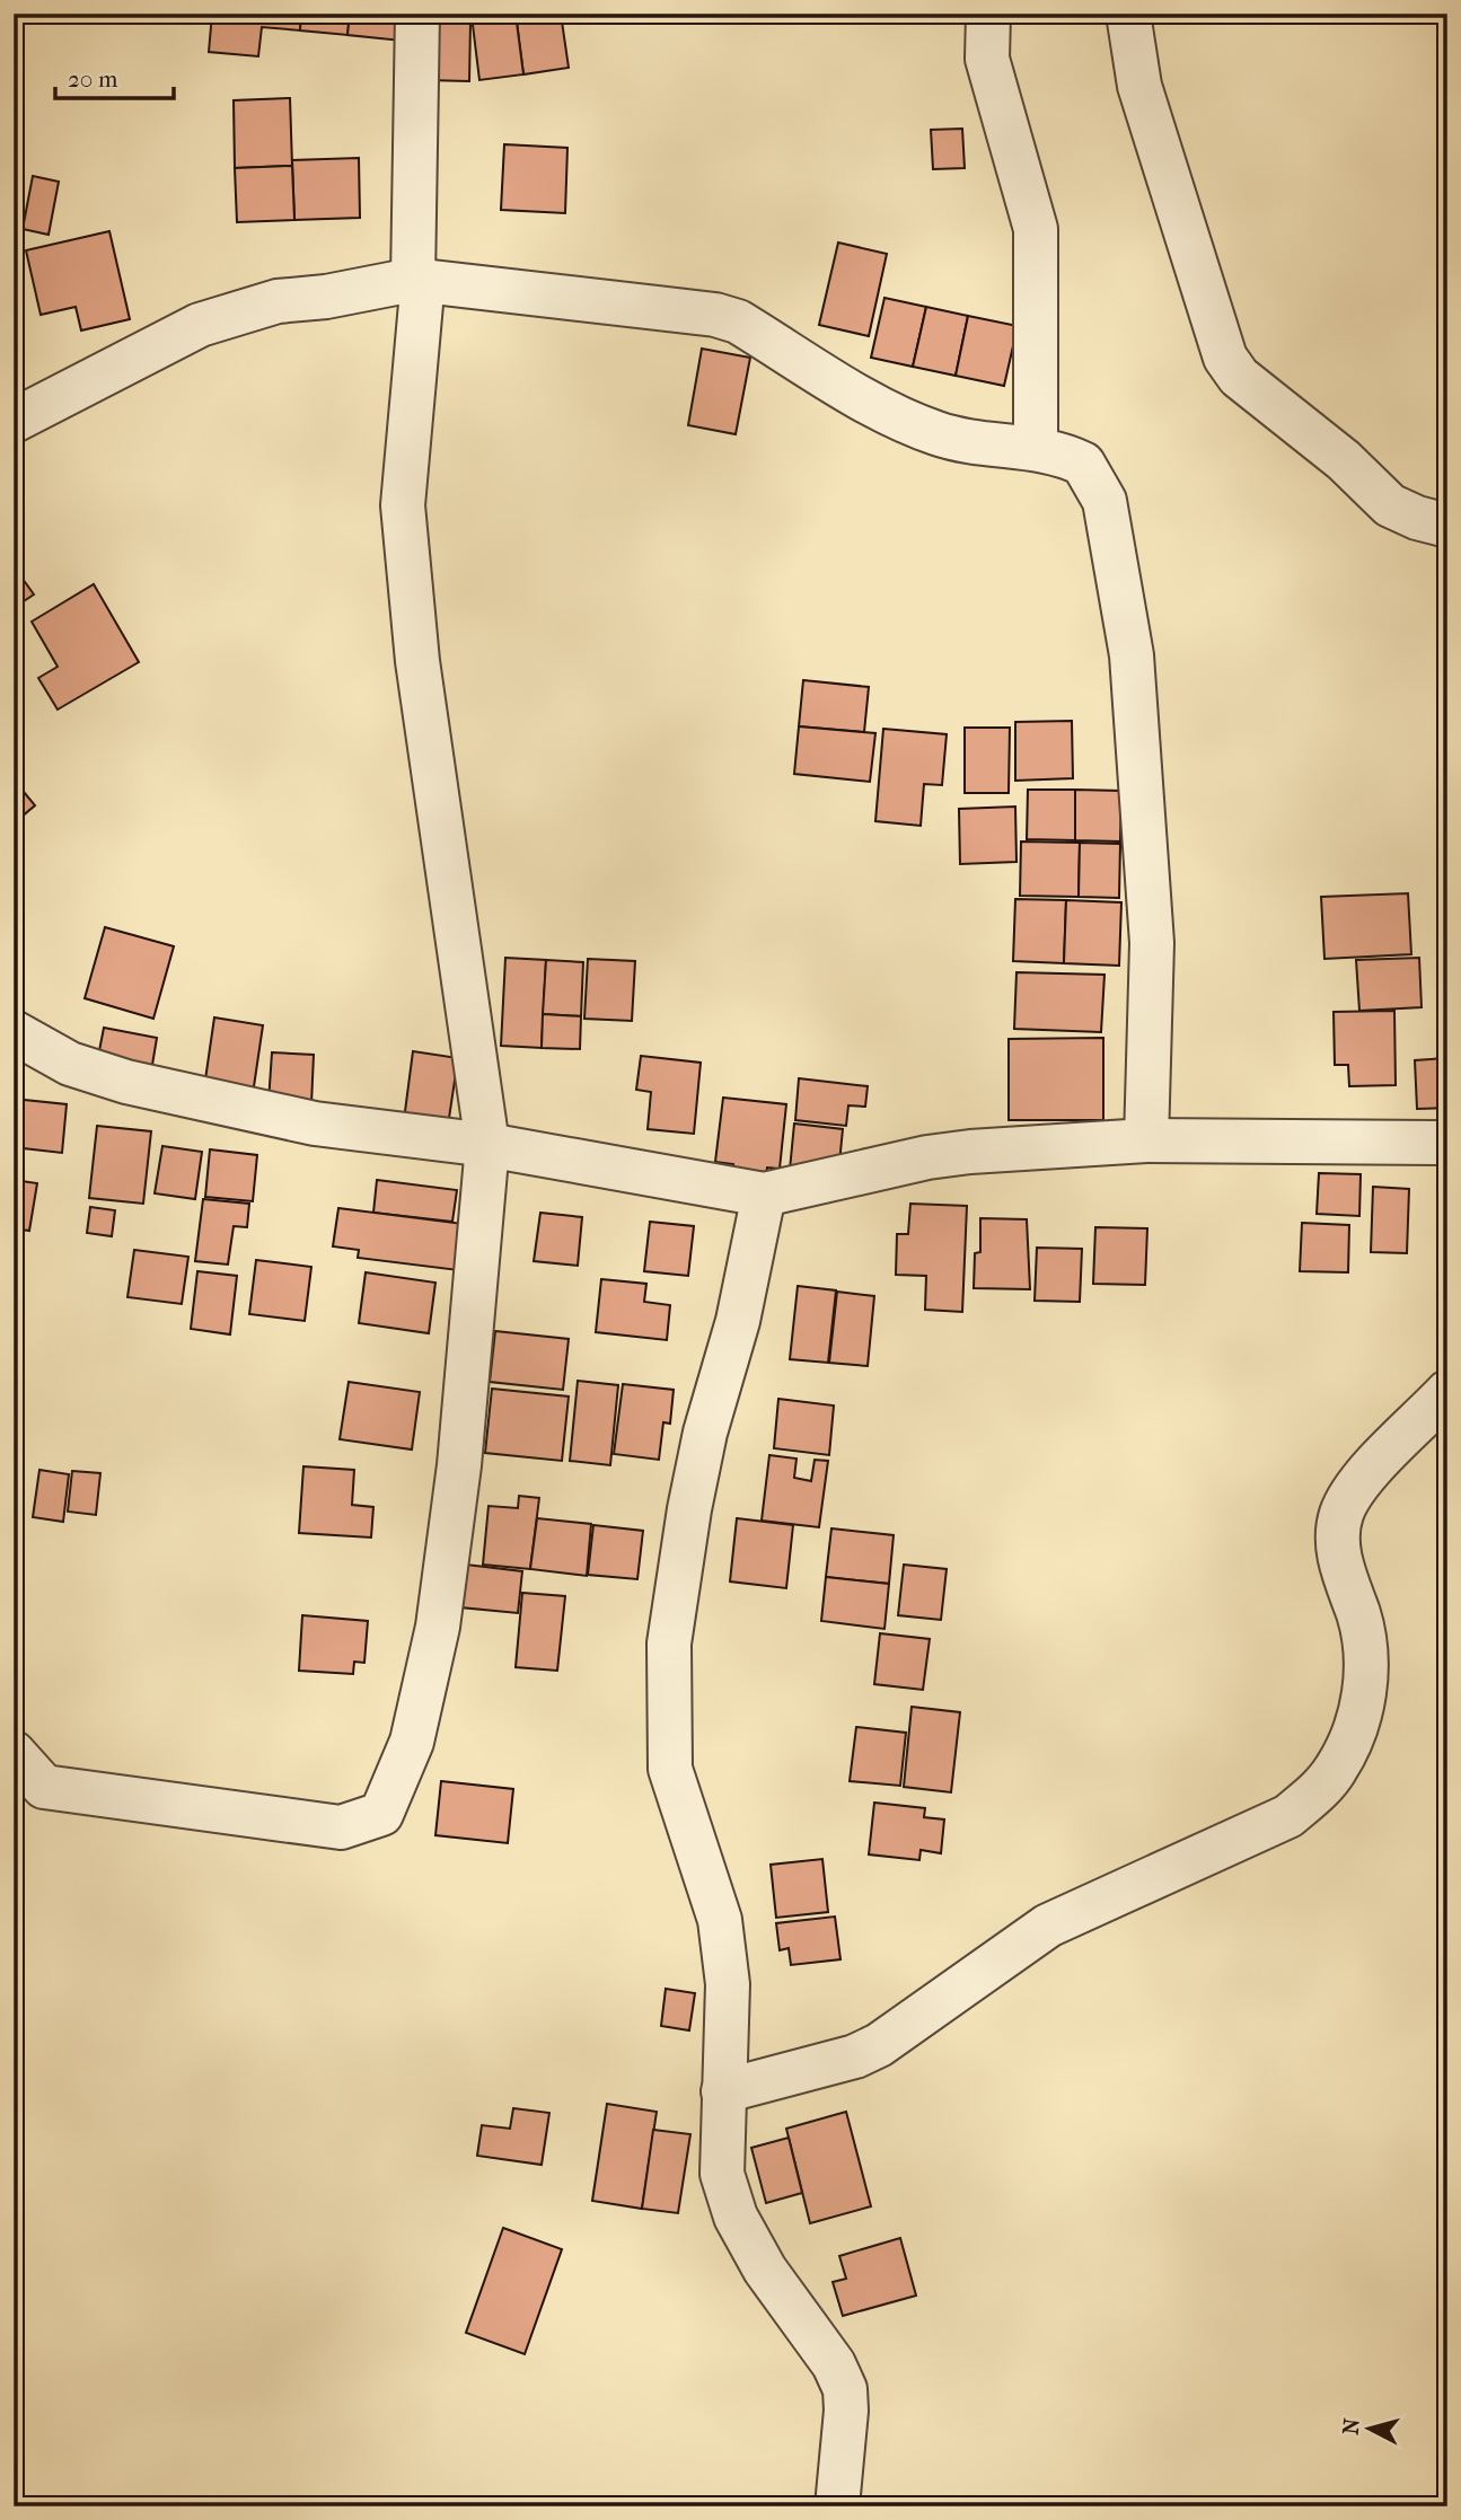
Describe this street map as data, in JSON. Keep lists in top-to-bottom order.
{
  "scale_bar": "20 m",
  "north": "left"
}
